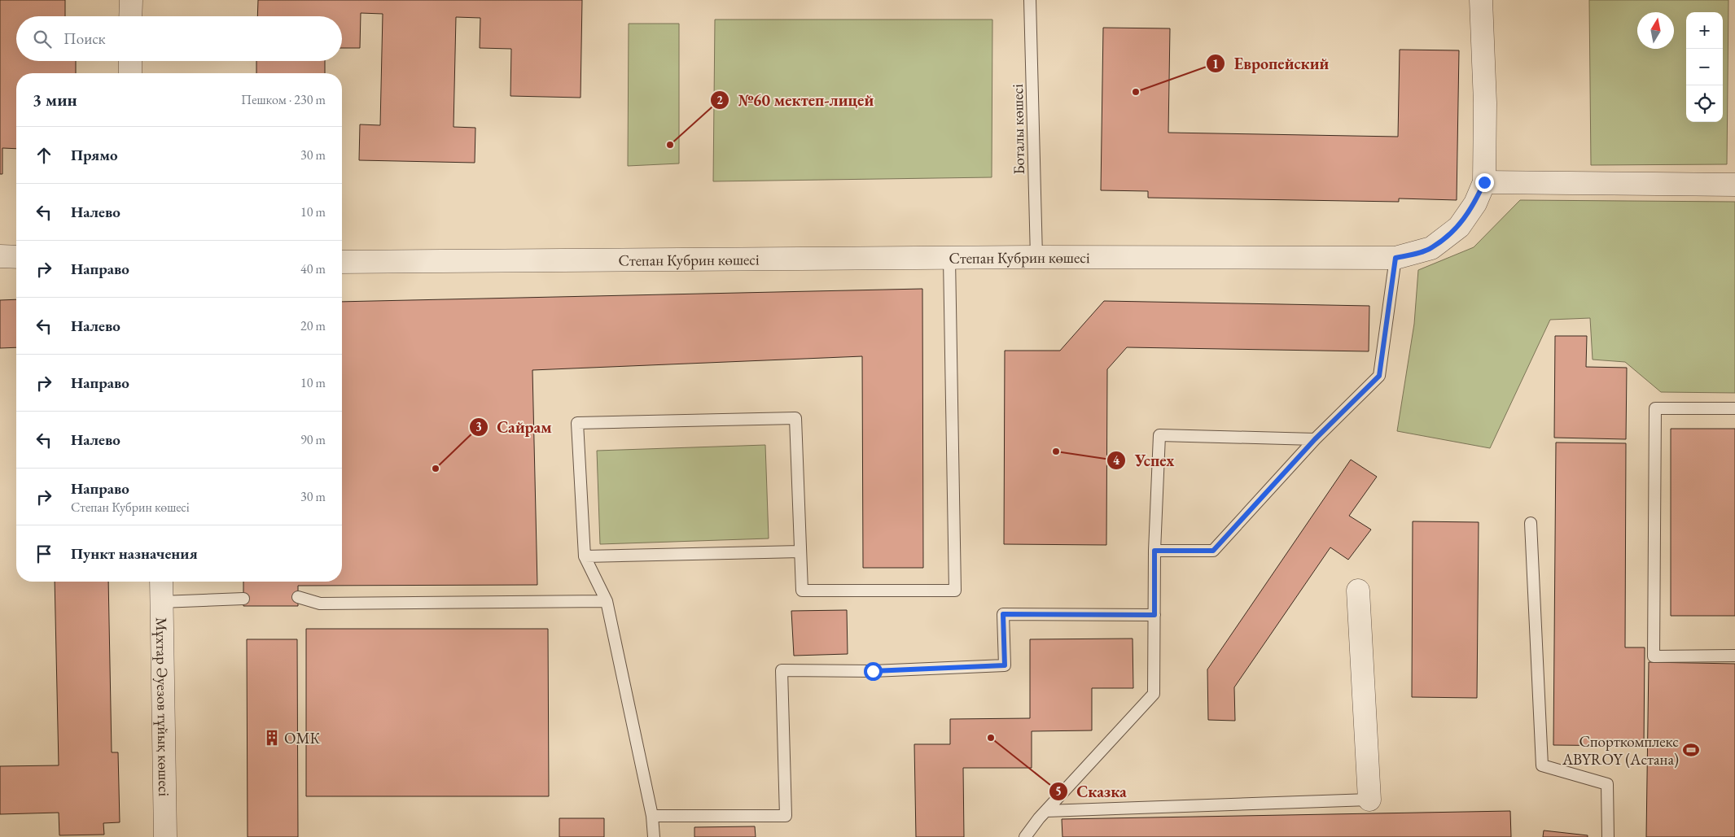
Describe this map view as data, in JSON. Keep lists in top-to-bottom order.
{
  "streets": {
    "street": ["Степан Кубрин көшесі", "Мұхтар Әуезов тұйық көшесі"],
    "lane": ["Боталы көшесі"]
  },
  "crossings": [
    ["Боталы көшесі", "Степан Кубрин көшесі"]
  ],
  "places": {
    "other": [
      "Европейский",
      "№60 мектеп-лицей",
      "Успех",
      "Сайрам",
      "Сказка"
    ],
    "building": ["ОМК"],
    "sports": ["Спорткомплекс ABYROY (Астана)"]
  },
  "north": "top",
  "page": {
    "map_buttons": ["+", "−"],
    "search": "Поиск",
    "heading": ["3 мин", "Пешком · 230 m"],
    "list": [
      ["Прямо", "30 m"],
      ["Налево", "10 m"],
      ["Направо", "40 m"],
      ["Налево", "20 m"],
      ["Направо", "10 m"],
      ["Налево", "90 m"],
      ["Направо", "Степан Кубрин көшесі", "30 m"],
      "Пункт назначения"
    ]
  }
}
